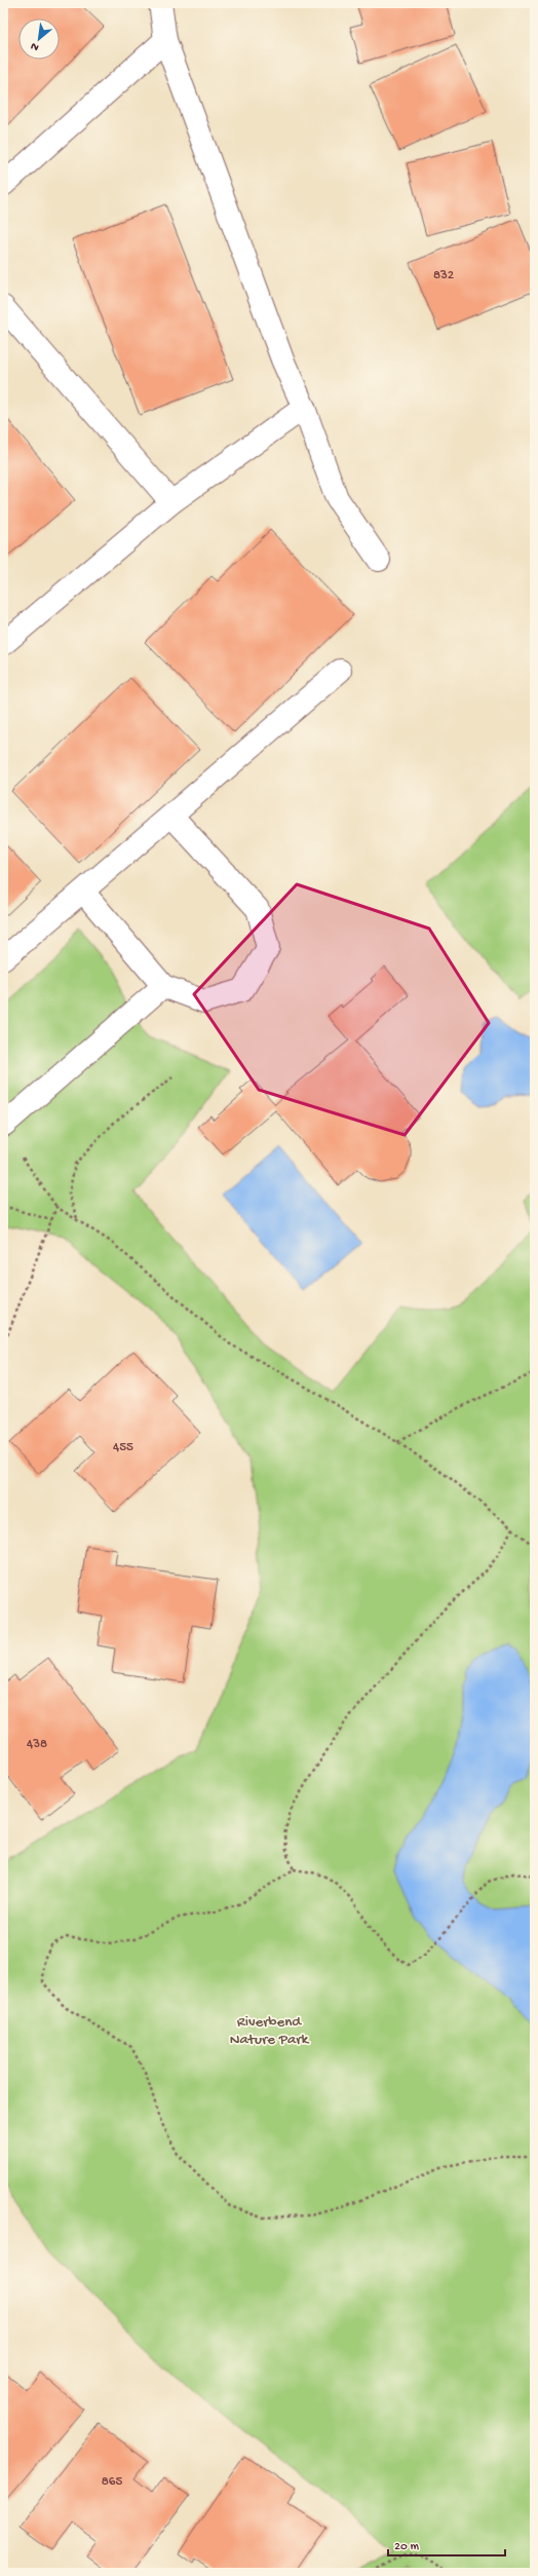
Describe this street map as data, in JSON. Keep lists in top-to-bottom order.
{
  "parks": ["Riverbend Nature Park"],
  "house_numbers": [
    "832",
    "455",
    "438",
    "865"
  ],
  "scale_bar": "20 m",
  "north": "bottom left"
}
